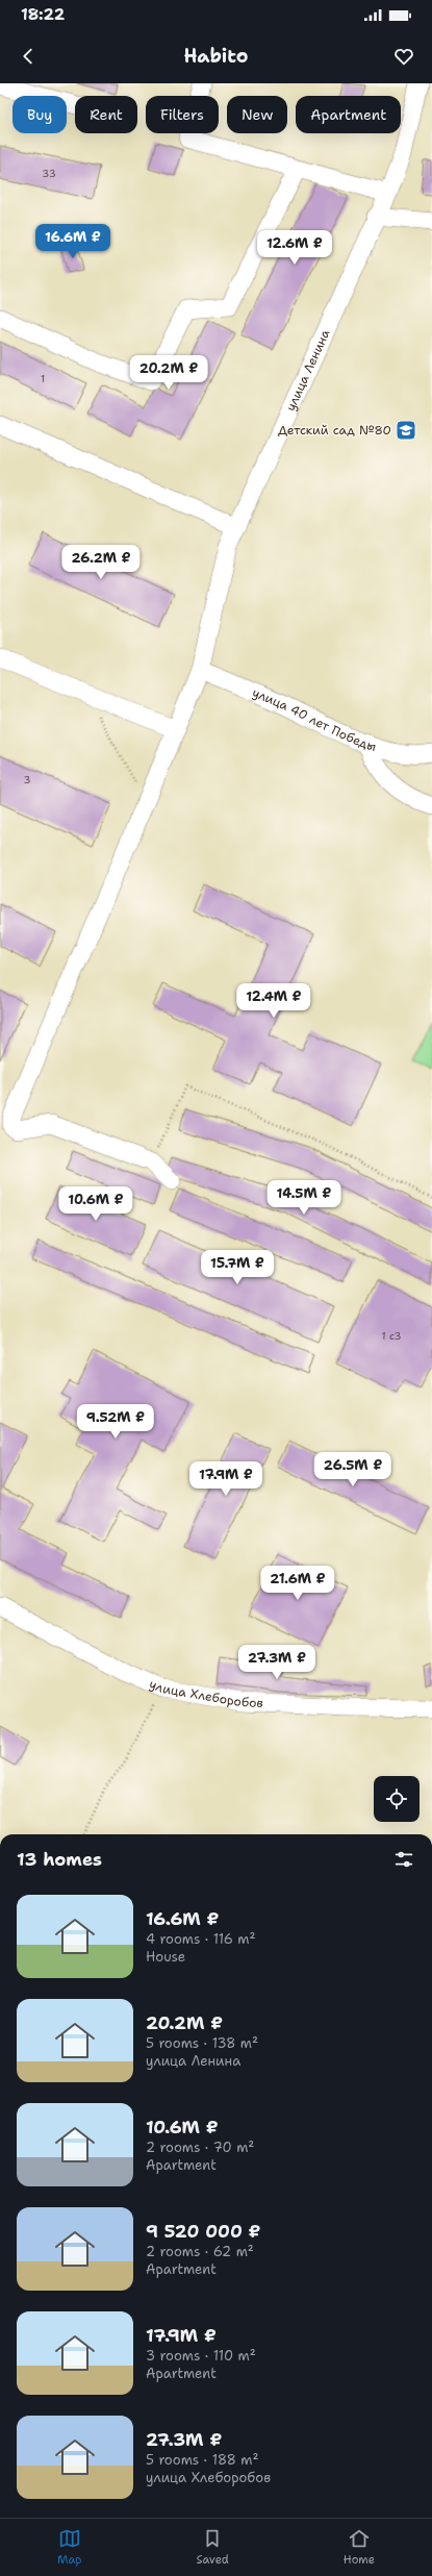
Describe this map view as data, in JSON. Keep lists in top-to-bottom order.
{
  "streets": {
    "street": ["улица Ленина", "улица 40 лет Победы", "улица Хлеборобов"]
  },
  "crossings": [
    ["улица Ленина", "улица 40 лет Победы"]
  ],
  "places": {
    "school or university": ["Детский сад №80"]
  },
  "house_numbers": [
    "33",
    "1",
    "3",
    "1 с3"
  ],
  "page": {
    "status": "18:22",
    "header": "Habito",
    "chip": [
      "Buy",
      "Rent",
      "Filters",
      "New",
      "Apartment"
    ],
    "price": [
      "16.6M ₽",
      "12.6M ₽",
      "20.2M ₽",
      "26.2M ₽",
      "12.4M ₽",
      "14.5M ₽",
      "10.6M ₽",
      "15.7M ₽",
      "9.52M ₽",
      "26.5M ₽",
      "17.9M ₽",
      "21.6M ₽",
      "27.3M ₽"
    ],
    "heading": "13 homes",
    "list": [
      {
        "name": "16.6M ₽",
        "note": "4 rooms · 116 m² · House"
      },
      {
        "name": "20.2M ₽",
        "note": "5 rooms · 138 m² · улица Ленина"
      },
      {
        "name": "10.6M ₽",
        "note": "2 rooms · 70 m² · Apartment"
      },
      {
        "name": "9 520 000 ₽",
        "note": "2 rooms · 62 m² · Apartment"
      },
      {
        "name": "17.9M ₽",
        "note": "3 rooms · 110 m² · Apartment"
      },
      {
        "name": "27.3M ₽",
        "note": "5 rooms · 188 m² · улица Хлеборобов"
      }
    ],
    "tabs": ["Map", "Saved", "Home"]
  }
}
